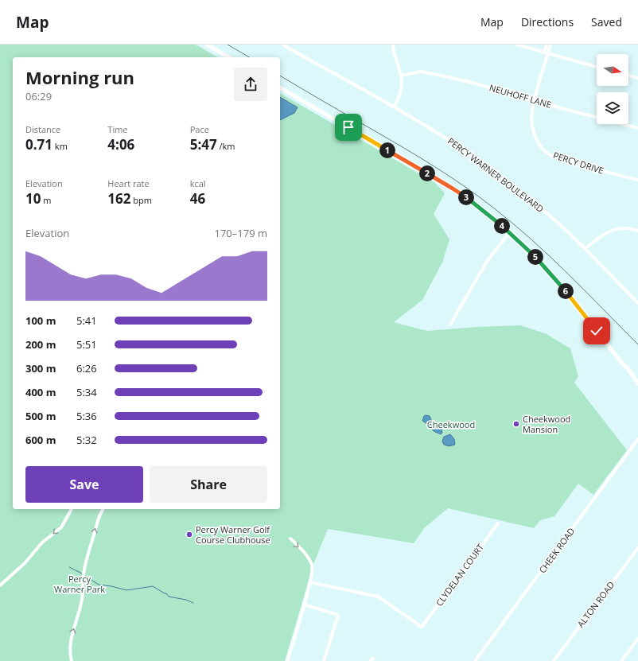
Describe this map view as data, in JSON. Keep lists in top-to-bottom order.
{
  "streets": {
    "street": [
      "NEUHOFF LANE",
      "PERCY DRIVE",
      "PERCY WARNER BOULEVARD",
      "CHEEK ROAD",
      "CLYDELAN COURT",
      "ALTON ROAD"
    ]
  },
  "crossings": [
    ["NEUHOFF LANE", "PERCY DRIVE"]
  ],
  "parks": ["Cheekwood", "Percy Warner Park"],
  "places": ["Cheekwood Mansion", "Percy Warner Golf Course Clubhouse"],
  "north": "right",
  "page": {
    "header": "Map",
    "nav": ["Map", "Directions", "Saved"],
    "heading": ["Morning run", "06:29"],
    "stats": [
      ["Distance", "0.71 km"],
      ["Time", "4:06"],
      ["Pace", "5:47 /km"],
      ["Elevation", "10 m"],
      ["Heart rate", "162 bpm"],
      ["kcal", "46"]
    ],
    "pins": [
      "1",
      "2",
      "3",
      "4",
      "5",
      "6"
    ],
    "chart": ["Elevation", "170–179 m"],
    "list": [
      {
        "name": "100 m",
        "note": "5:41"
      },
      {
        "name": "200 m",
        "note": "5:51"
      },
      {
        "name": "300 m",
        "note": "6:26"
      },
      {
        "name": "400 m",
        "note": "5:34"
      },
      {
        "name": "500 m",
        "note": "5:36"
      },
      {
        "name": "600 m",
        "note": "5:32"
      }
    ],
    "buttons": ["Save", "Share"]
  }
}
